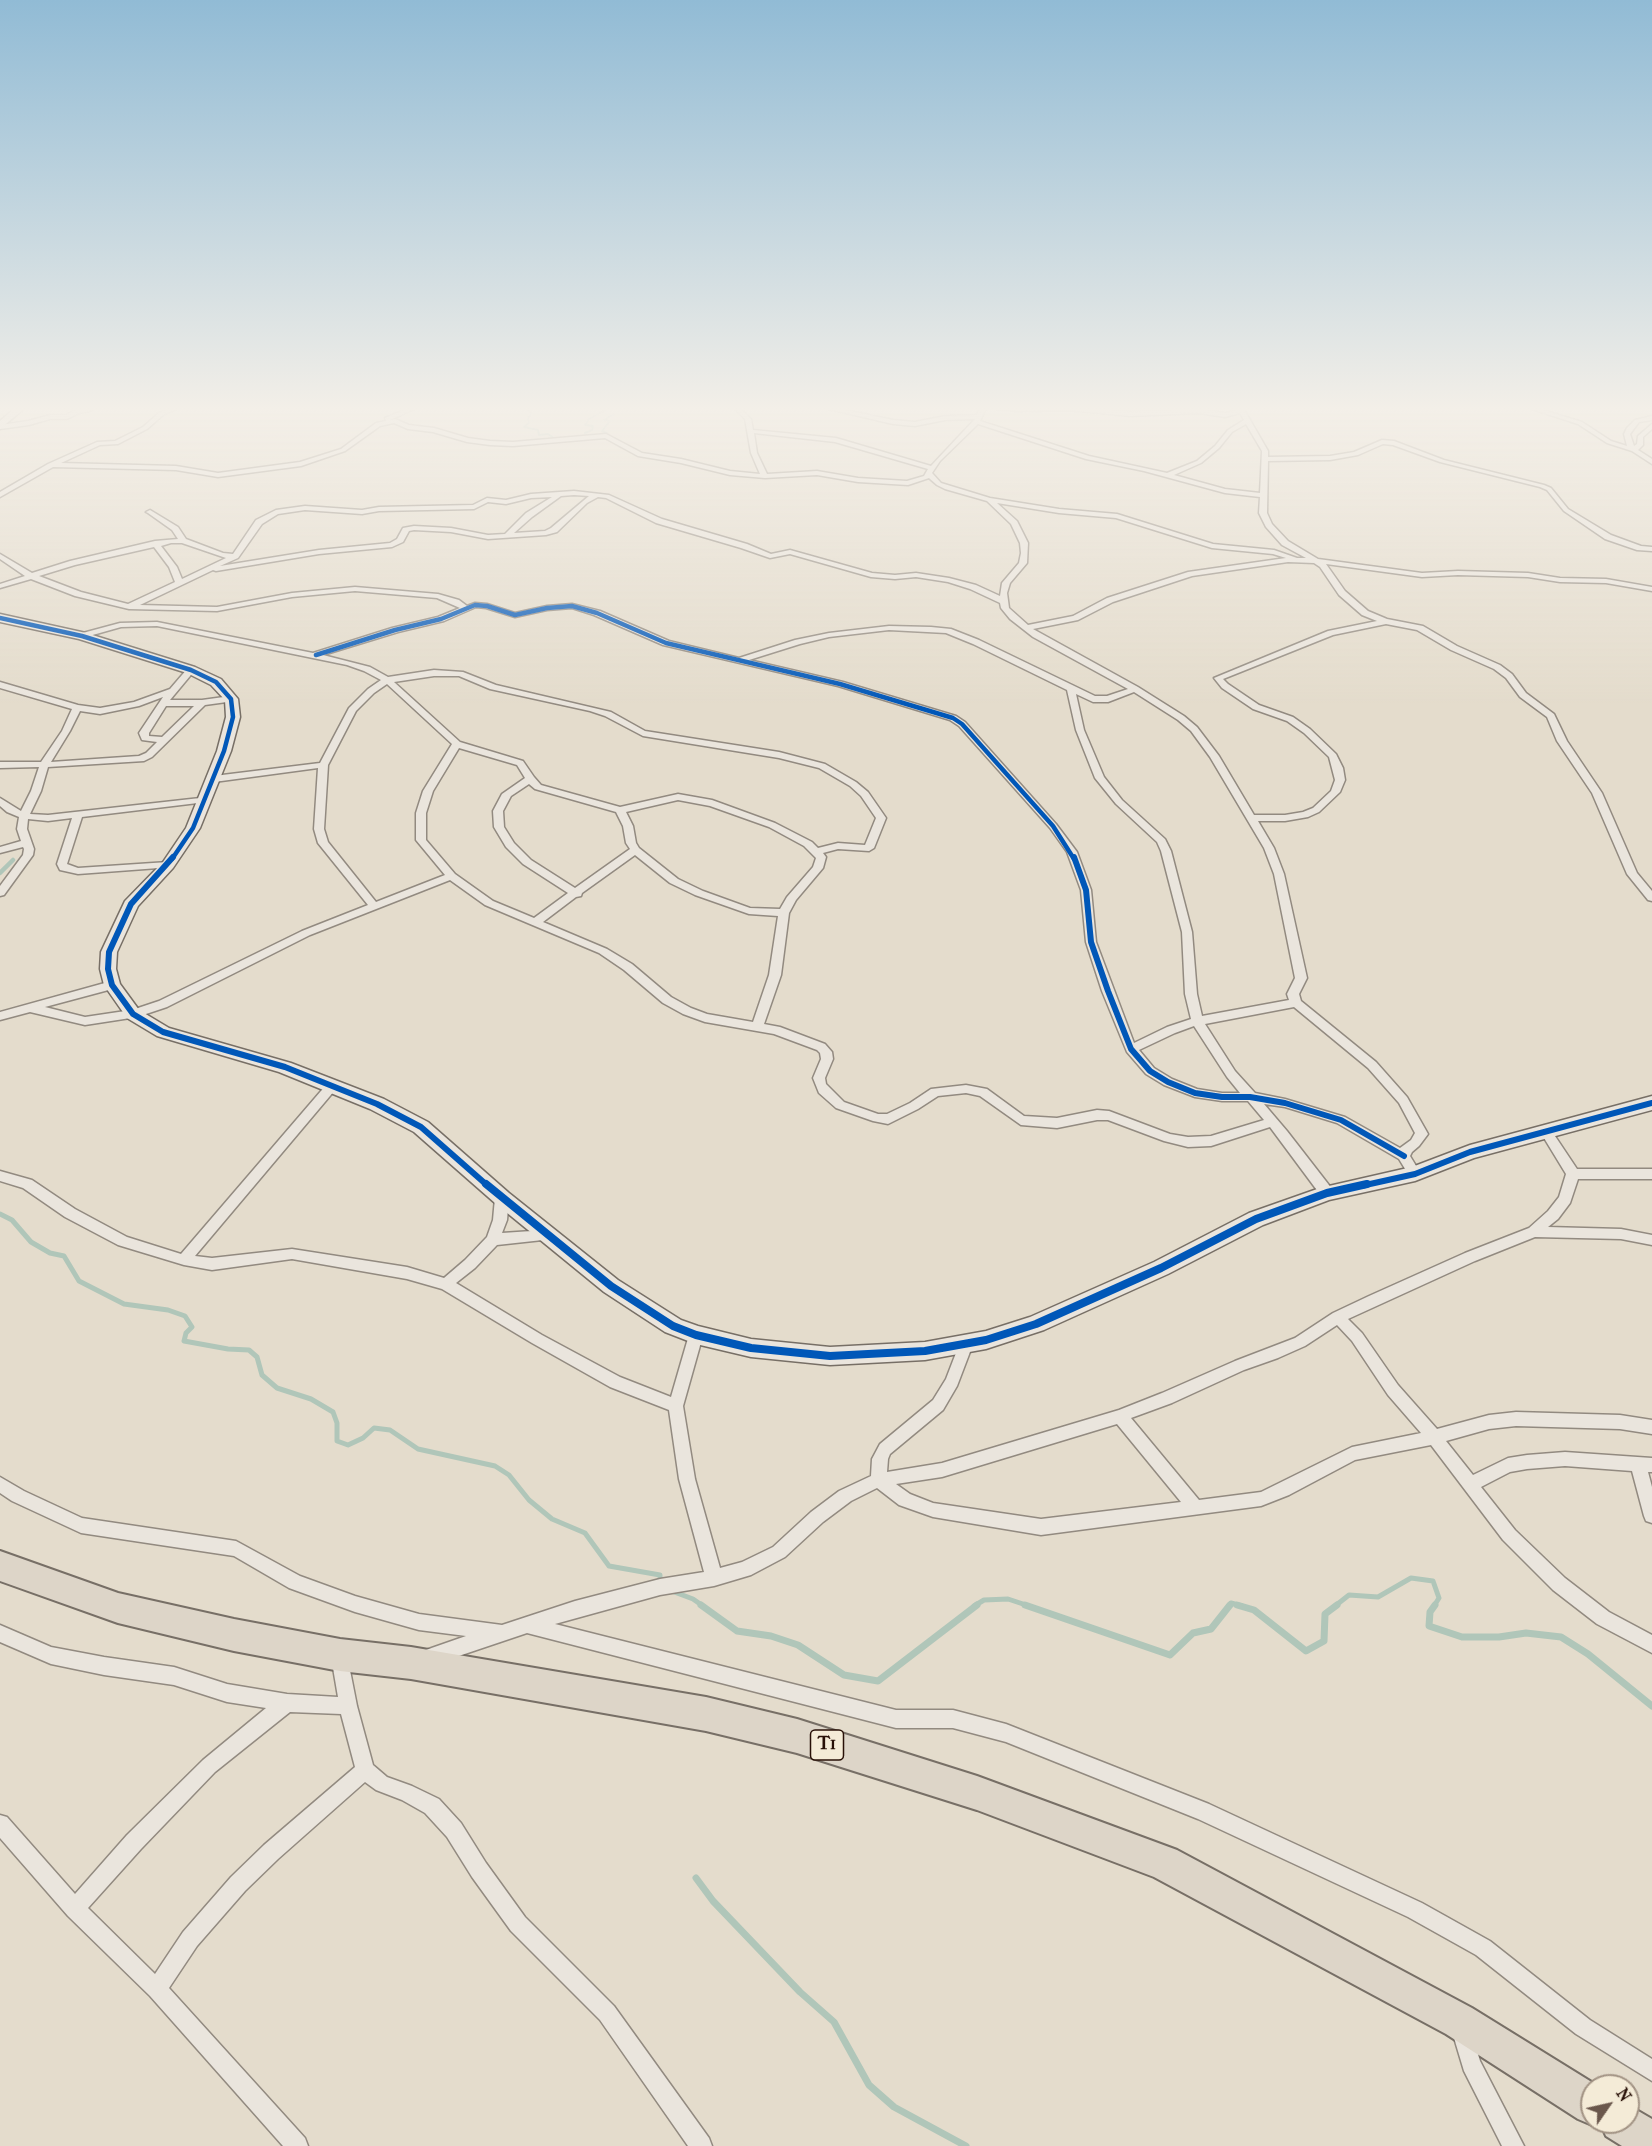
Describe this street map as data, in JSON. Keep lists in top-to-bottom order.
{
  "streets": {
    "highway": ["T1"]
  },
  "north": "top right"
}
